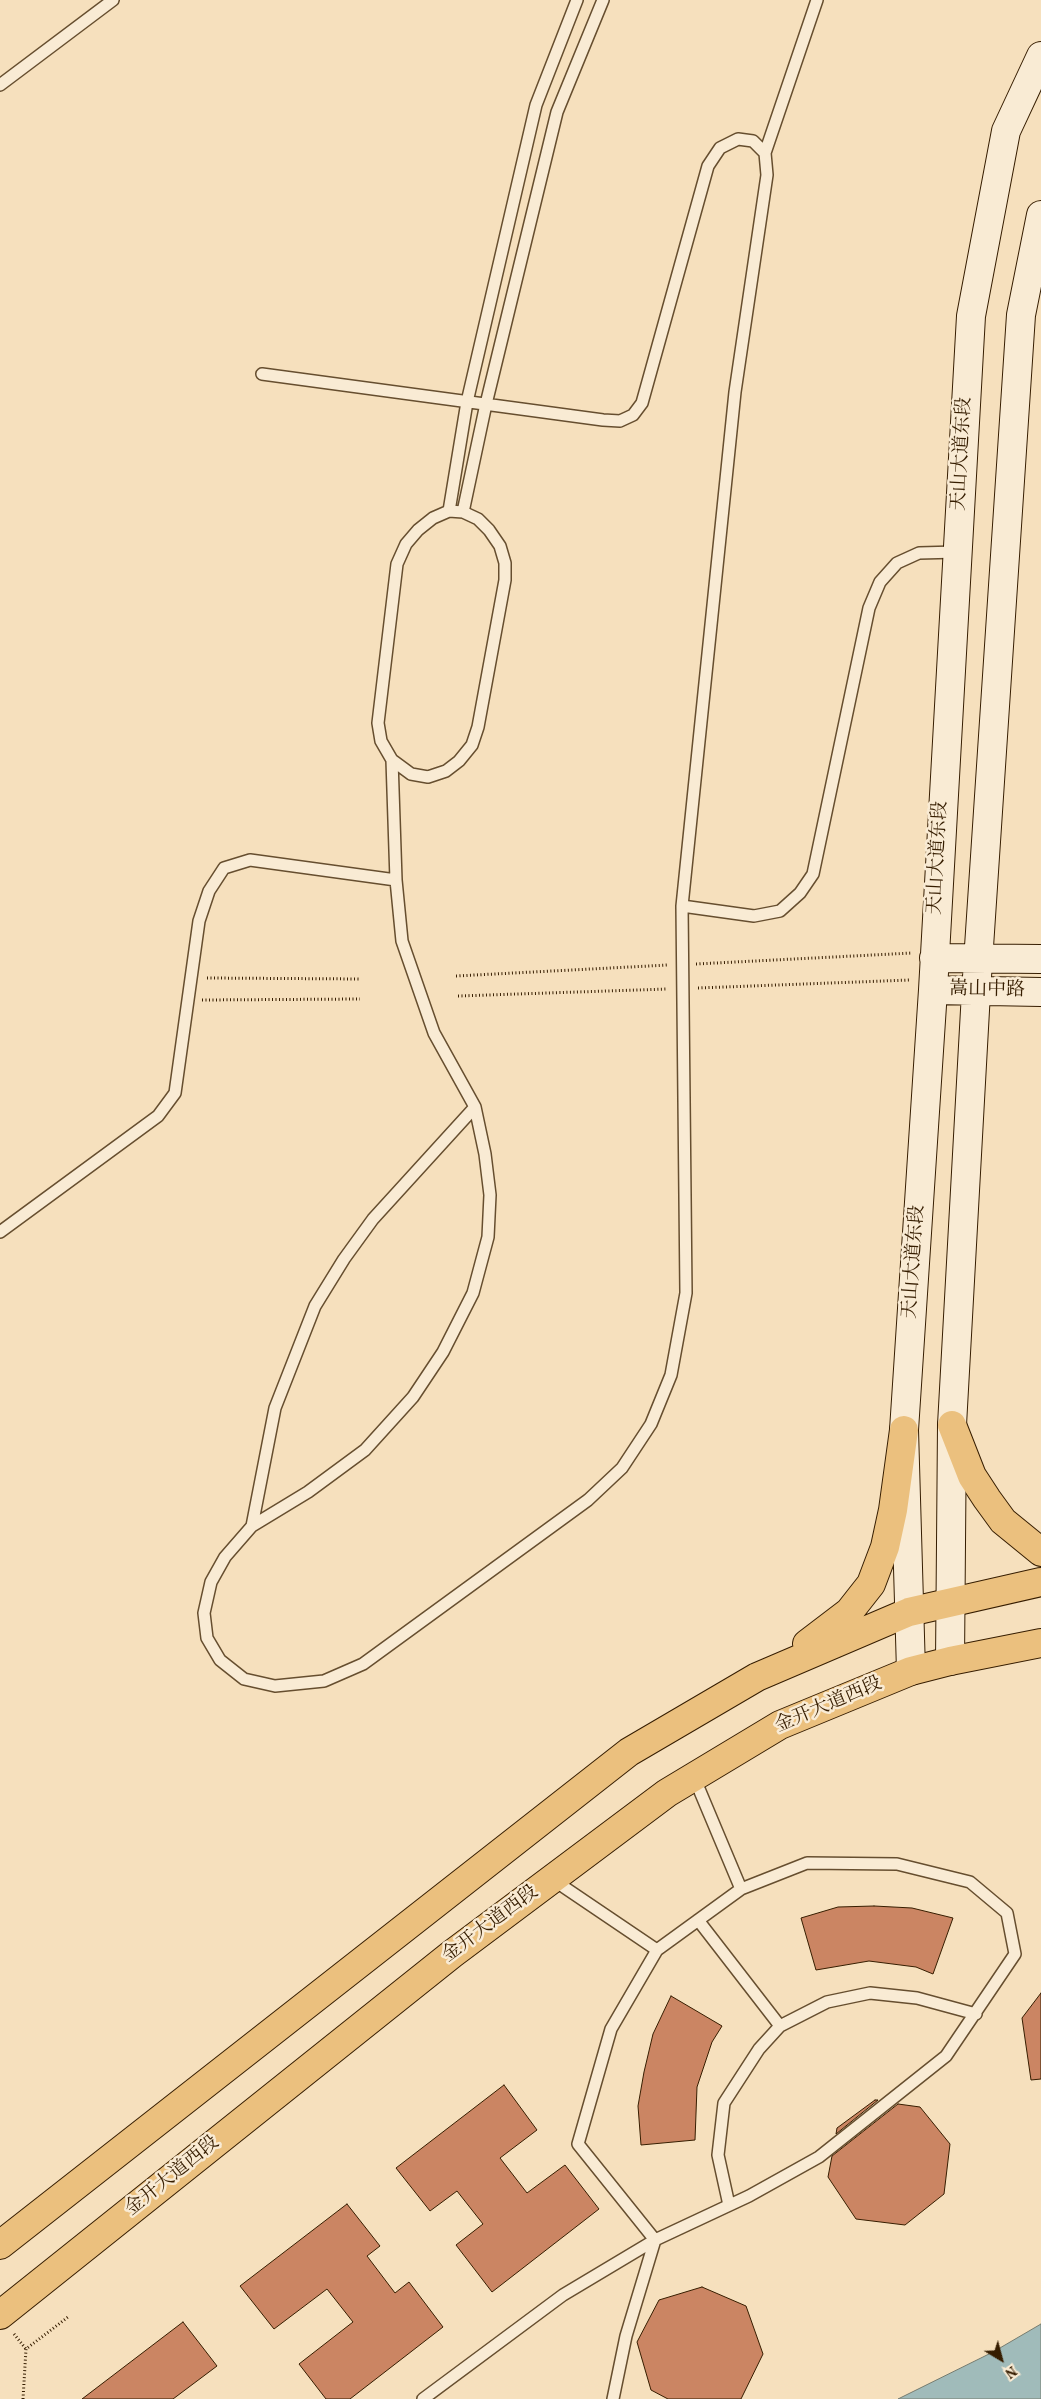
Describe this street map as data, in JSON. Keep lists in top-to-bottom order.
{
  "streets": {
    "main road": ["天山大道东段", "嵩山中路", "金开大道西段"]
  },
  "crossings": [
    ["天山大道东段", "嵩山中路"],
    ["天山大道东段", "金开大道西段"]
  ],
  "north": "bottom right"
}
